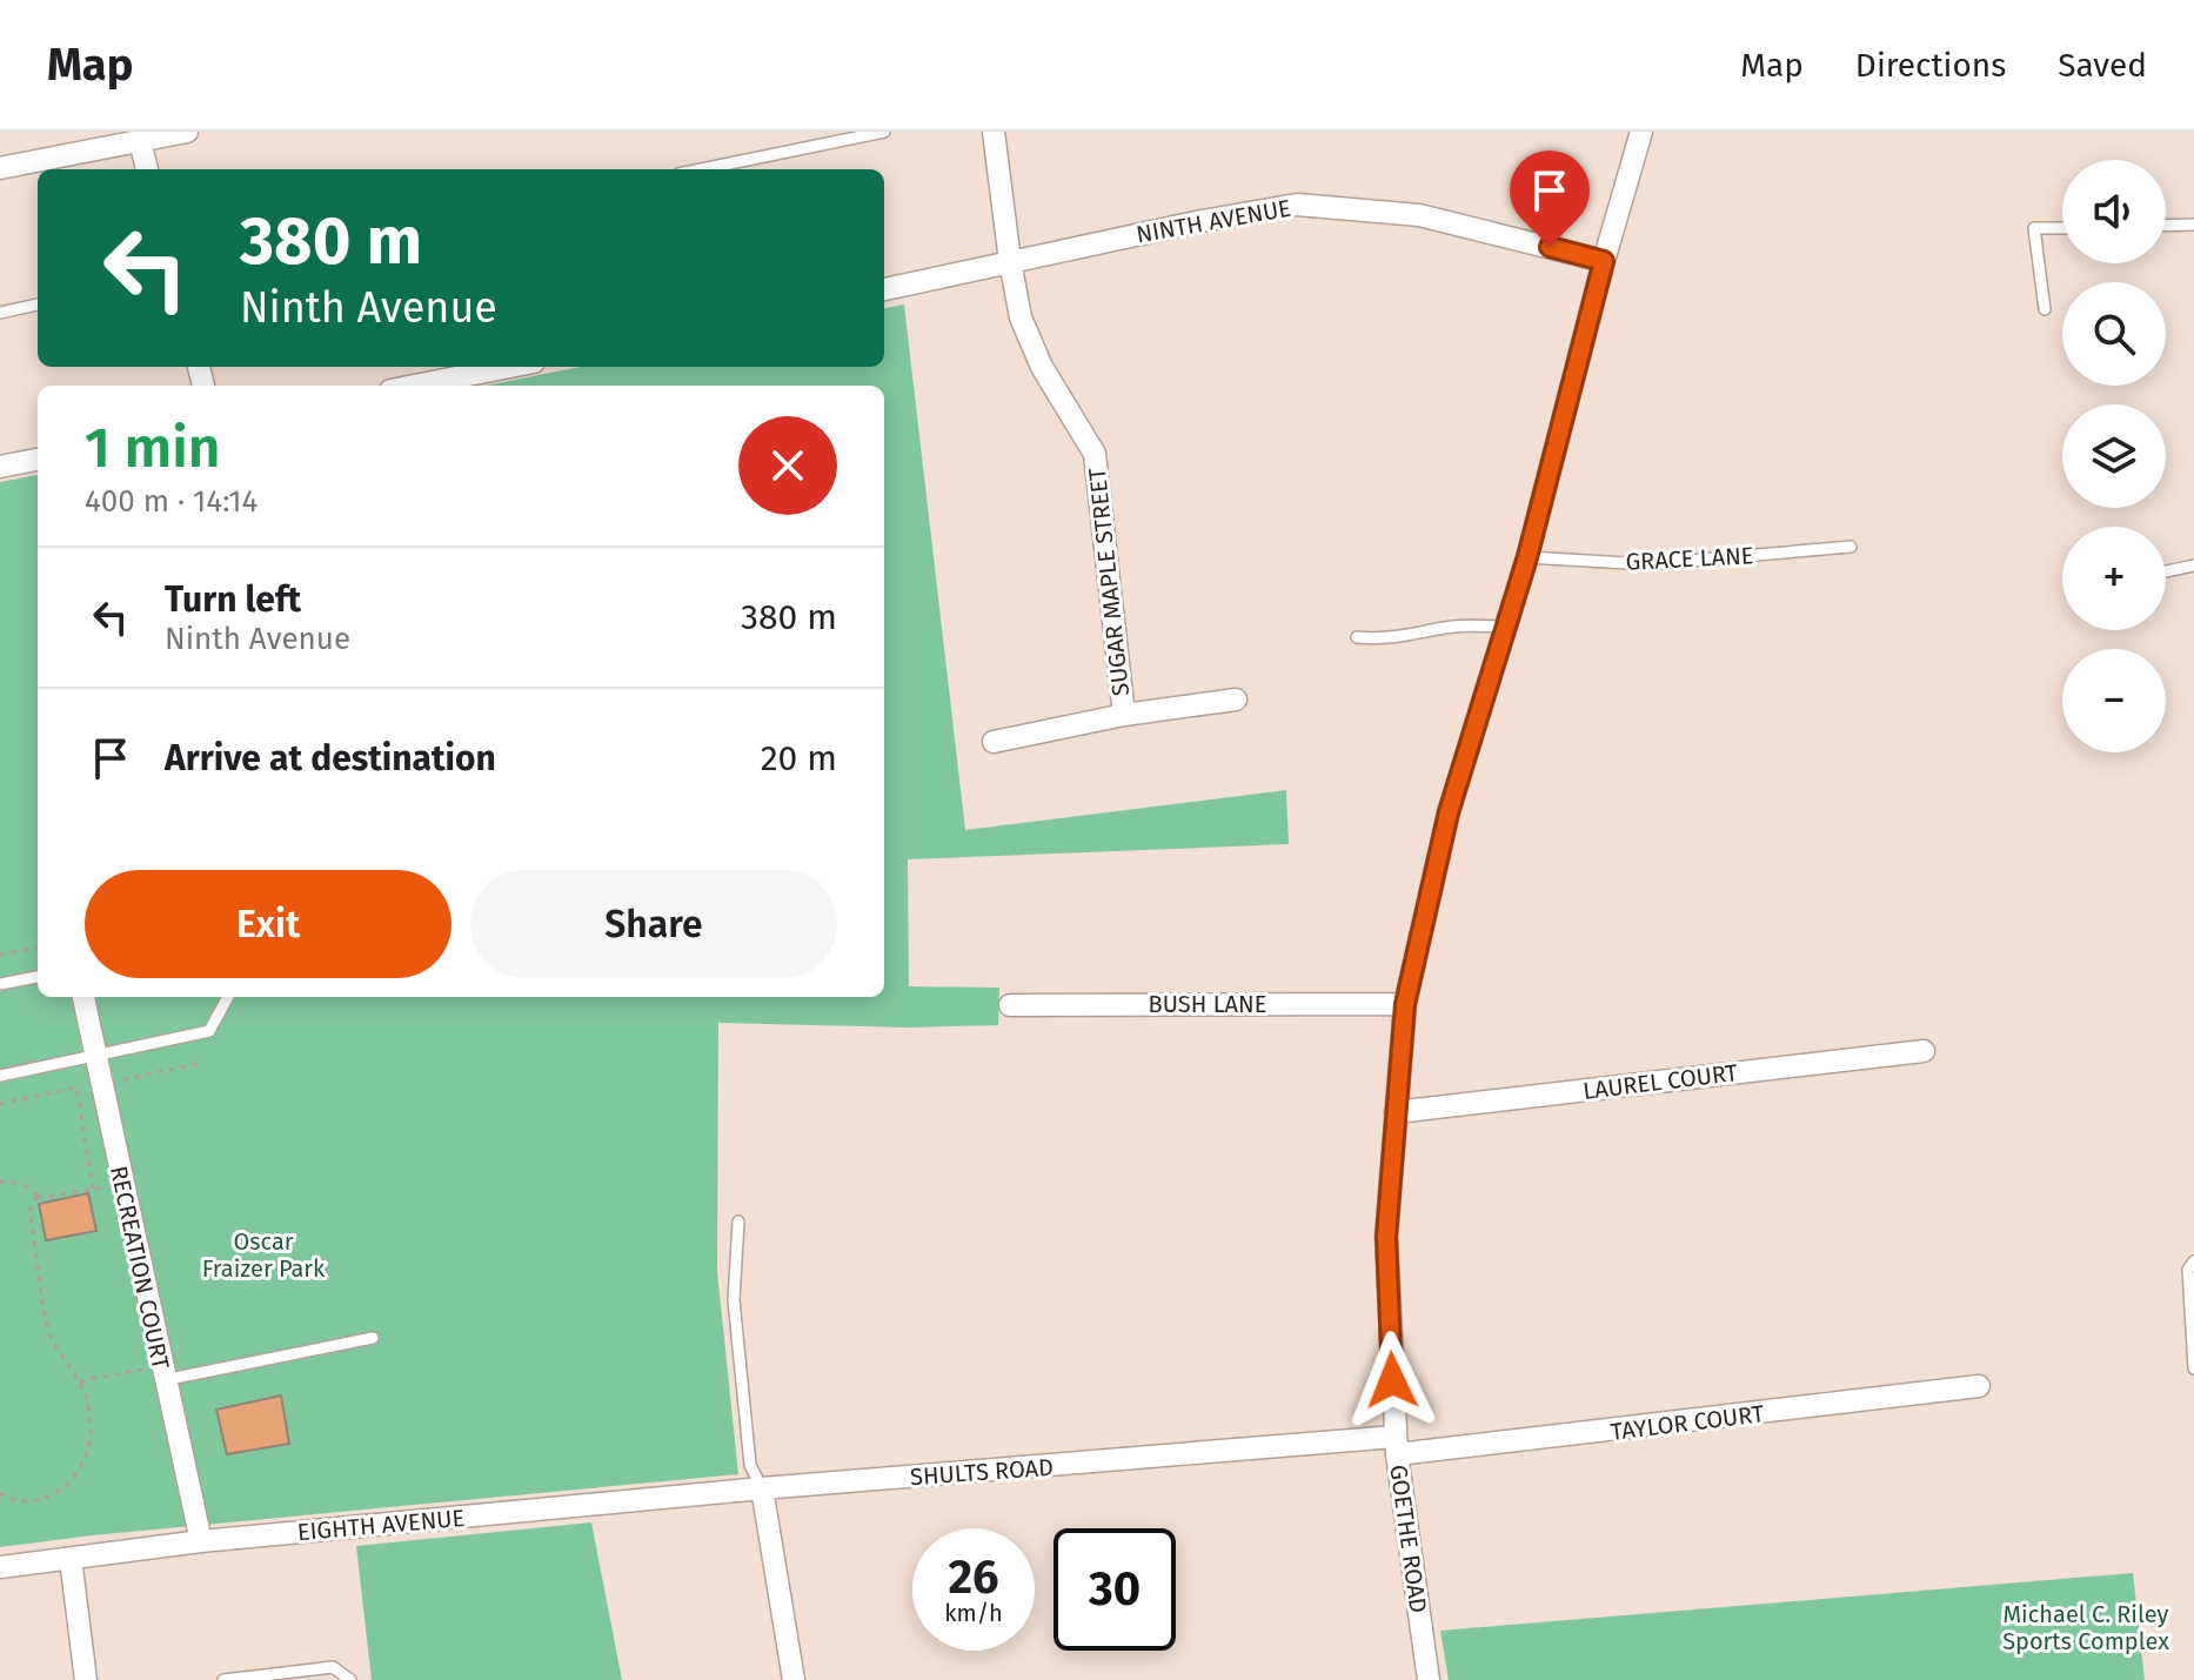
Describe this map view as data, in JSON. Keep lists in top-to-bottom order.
{
  "streets": {
    "street": [
      "NINTH AVENUE",
      "SUGAR MAPLE STREET",
      "BUSH LANE",
      "LAUREL COURT",
      "RECREATION COURT",
      "TAYLOR COURT",
      "SHULTS ROAD",
      "EIGHTH AVENUE",
      "GOETHE ROAD"
    ],
    "lane": ["GRACE LANE"]
  },
  "crossings": [
    ["NINTH AVENUE", "SUGAR MAPLE STREET"],
    ["NINTH AVENUE", "GOETHE ROAD"],
    ["GRACE LANE", "GOETHE ROAD"],
    ["BUSH LANE", "GOETHE ROAD"],
    ["LAUREL COURT", "GOETHE ROAD"],
    ["RECREATION COURT", "EIGHTH AVENUE"],
    ["TAYLOR COURT", "SHULTS ROAD"],
    ["TAYLOR COURT", "GOETHE ROAD"],
    ["SHULTS ROAD", "EIGHTH AVENUE"],
    ["SHULTS ROAD", "GOETHE ROAD"]
  ],
  "parks": ["Oscar Fraizer Park", "Michael C. Riley Sports Complex"],
  "page": {
    "header": "Map",
    "nav": ["Map", "Directions", "Saved"],
    "map_buttons": ["+", "−"],
    "turn": ["380 m", "Ninth Avenue"],
    "heading": ["1 min", "400 m · 14:14"],
    "list": [
      {
        "name": "Turn left",
        "note": "Ninth Avenue",
        "value": "380 m"
      },
      {
        "name": "Arrive at destination",
        "value": "20 m"
      }
    ],
    "buttons": ["Exit", "Share"],
    "speed": "26 km/h",
    "limit": "30"
  }
}
